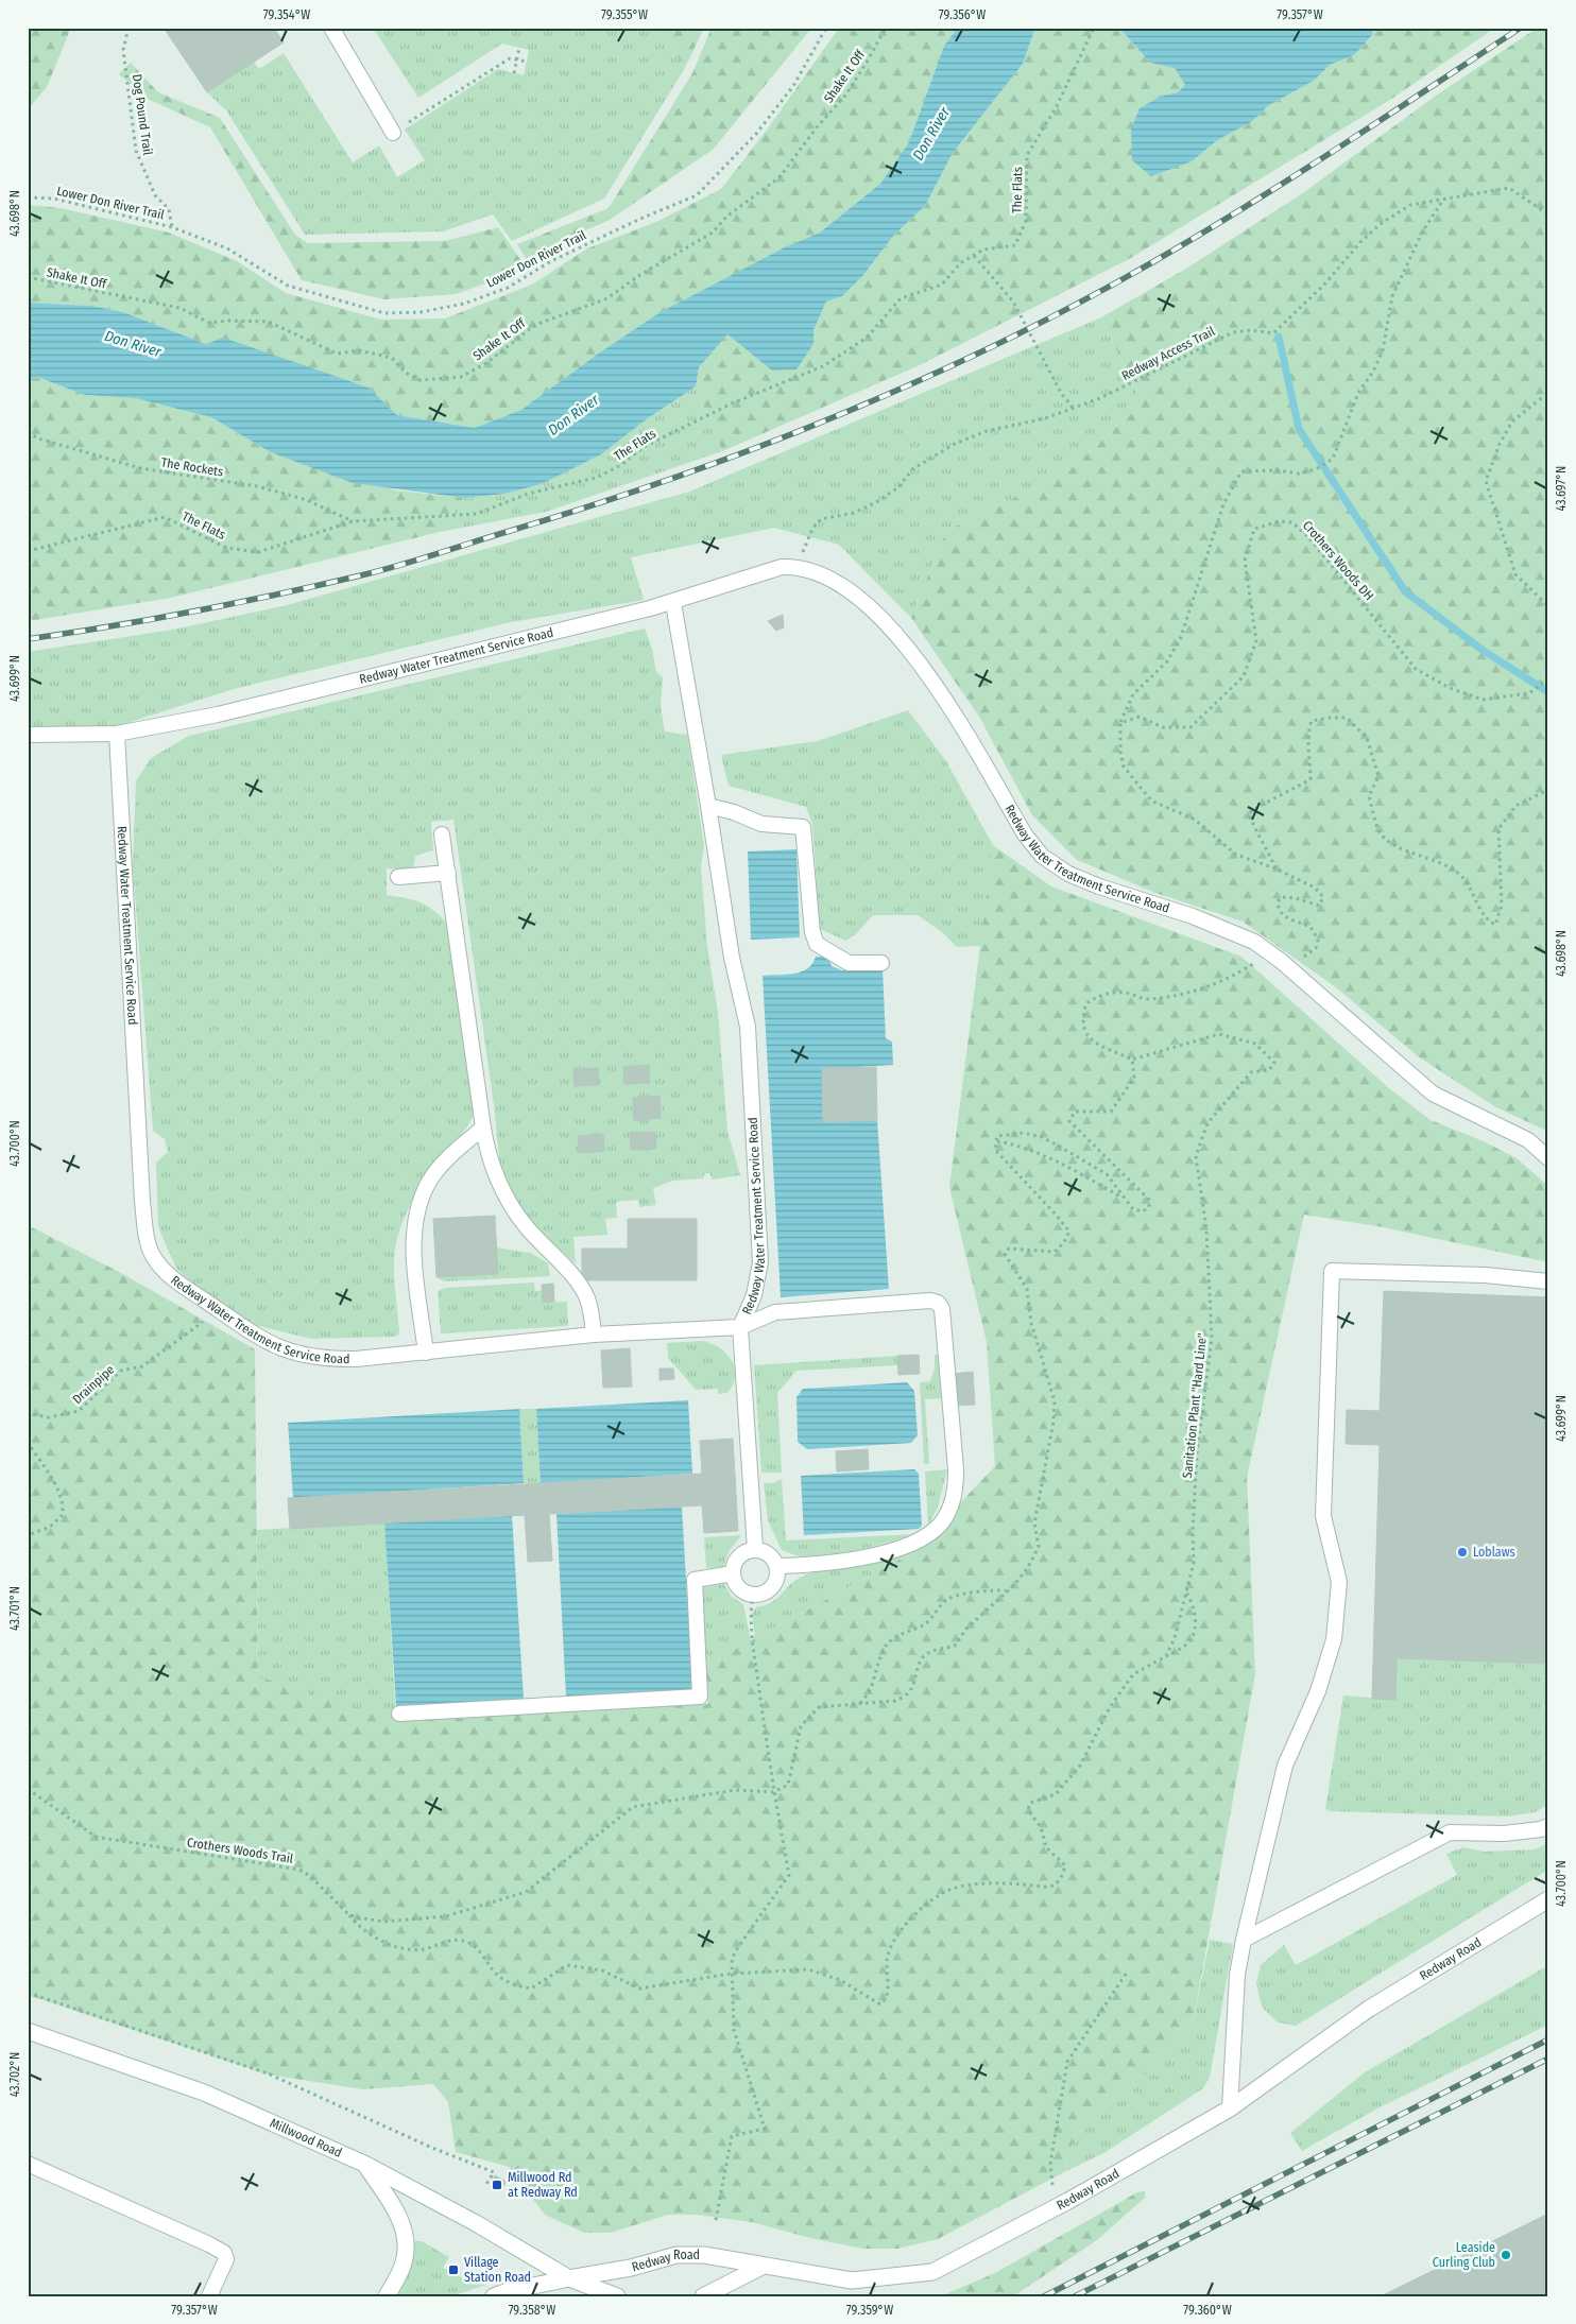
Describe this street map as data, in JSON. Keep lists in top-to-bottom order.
{
  "streets": {
    "street": ["Redway Road", "Millwood Road"],
    "lane": ["Redway Water Treatment Service Road"],
    "path": [
      "Shake It Off",
      "Dog Pound Trail",
      "The Flats",
      "Lower Don River Trail",
      "Redway Access Trail",
      "The Rockets",
      "Crothers Woods DH",
      "Drainpipe",
      "Sanitation Plant \"Hard Line\"",
      "Crothers Woods Trail"
    ]
  },
  "crossings": [
    ["Dog Pound Trail", "Lower Don River Trail"],
    ["The Flats", "The Rockets"],
    ["Redway Access Trail", "Redway Water Treatment Service Road"],
    ["Redway Water Treatment Service Road", "Drainpipe"],
    ["Redway Road", "Millwood Road"]
  ],
  "water": ["Don River"],
  "places": {
    "other": ["Loblaws", "Leaside Curling Club"],
    "transit": ["Millwood Rd at Redway Rd", "Village Station Road"]
  },
  "coordinates": [
    "79.354°W",
    "79.355°W",
    "79.356°W",
    "79.357°W",
    "43.698°N",
    "43.697°N",
    "43.699°N",
    "43.700°N",
    "43.701°N",
    "43.702°N",
    "79.358°W",
    "79.359°W",
    "79.360°W"
  ]
}
